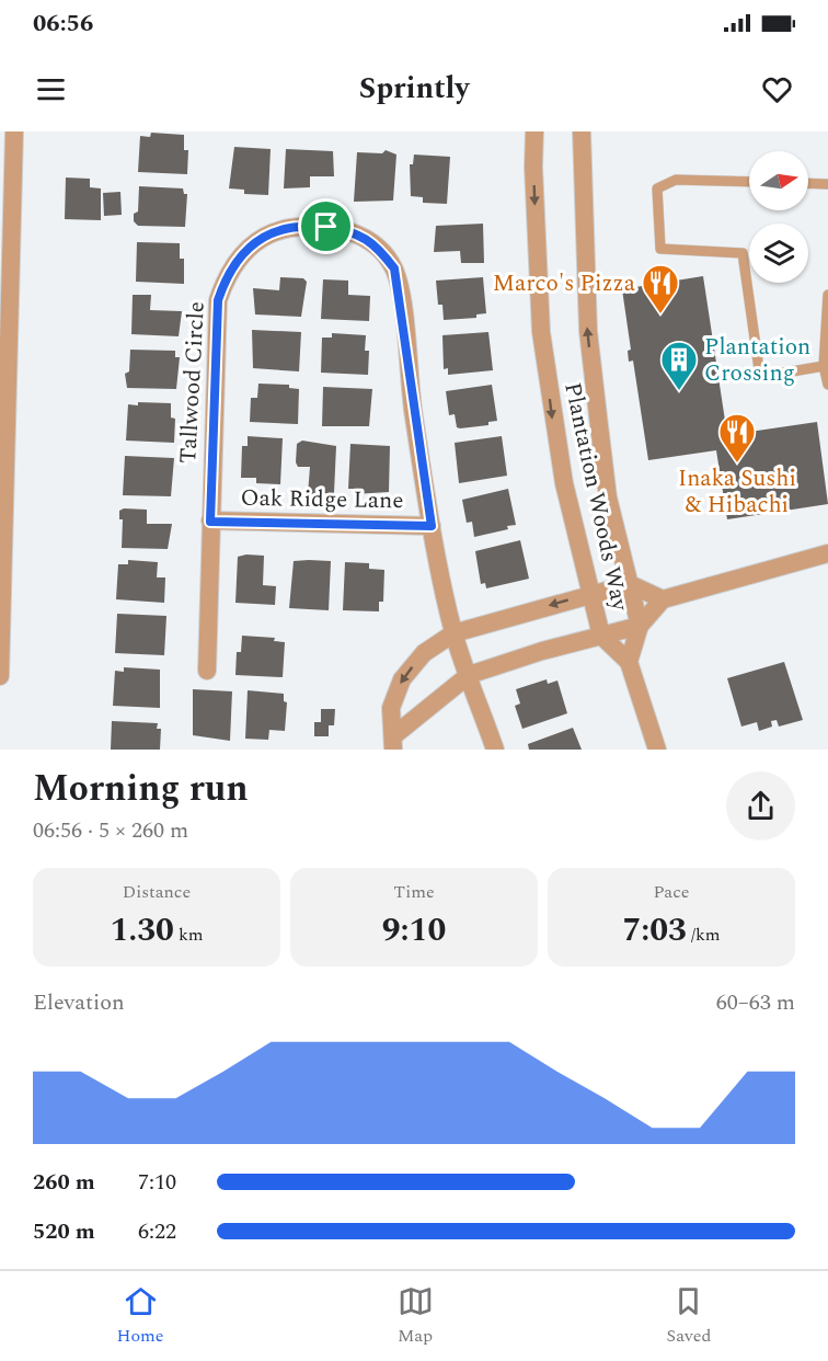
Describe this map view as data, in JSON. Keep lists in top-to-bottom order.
{
  "streets": {
    "street": ["Tallwood Circle", "Plantation Woods Way", "Oak Ridge Lane"]
  },
  "crossings": [
    ["Tallwood Circle", "Oak Ridge Lane"]
  ],
  "places": {
    "restaurant": ["Marco's Pizza", "Inaka Sushi & Hibachi"],
    "building": ["Plantation Crossing"]
  },
  "north": "right",
  "page": {
    "status": "06:56",
    "header": "Sprintly",
    "heading": ["Morning run", "06:56 · 5 × 260 m"],
    "stats": [
      ["Distance", "1.30 km"],
      ["Time", "9:10"],
      ["Pace", "7:03 /km"]
    ],
    "chart": ["Elevation", "60–63 m"],
    "list": [
      {
        "name": "260 m",
        "note": "7:10"
      },
      {
        "name": "520 m",
        "note": "6:22"
      }
    ],
    "tabs": ["Home", "Map", "Saved"]
  }
}
